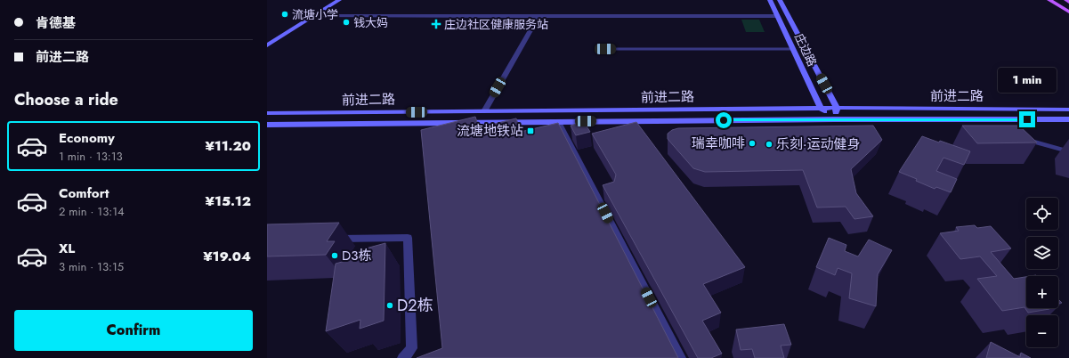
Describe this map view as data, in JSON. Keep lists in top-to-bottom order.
{
  "streets": {
    "main road": ["庄边路", "前进二路"]
  },
  "crossings": [
    ["庄边路", "前进二路"]
  ],
  "places": {
    "other": [
      "流塘小学",
      "钱大妈",
      "瑞幸咖啡",
      "乐刻·运动健身",
      "D3栋",
      "D2栋"
    ],
    "health": ["庄边社区健康服务站"],
    "transit": ["流塘地铁站"]
  },
  "page": {
    "banner": ["肯德基", "前进二路"],
    "bubble": "1 min",
    "heading": "Choose a ride",
    "list": [
      {
        "name": "Economy",
        "note": "1 min · 13:13",
        "value": "¥11.20"
      },
      {
        "name": "Comfort",
        "note": "2 min · 13:14",
        "value": "¥15.12"
      },
      {
        "name": "XL",
        "note": "3 min · 13:15",
        "value": "¥19.04"
      }
    ],
    "map_buttons": ["+", "−"],
    "buttons": "Confirm"
  }
}
